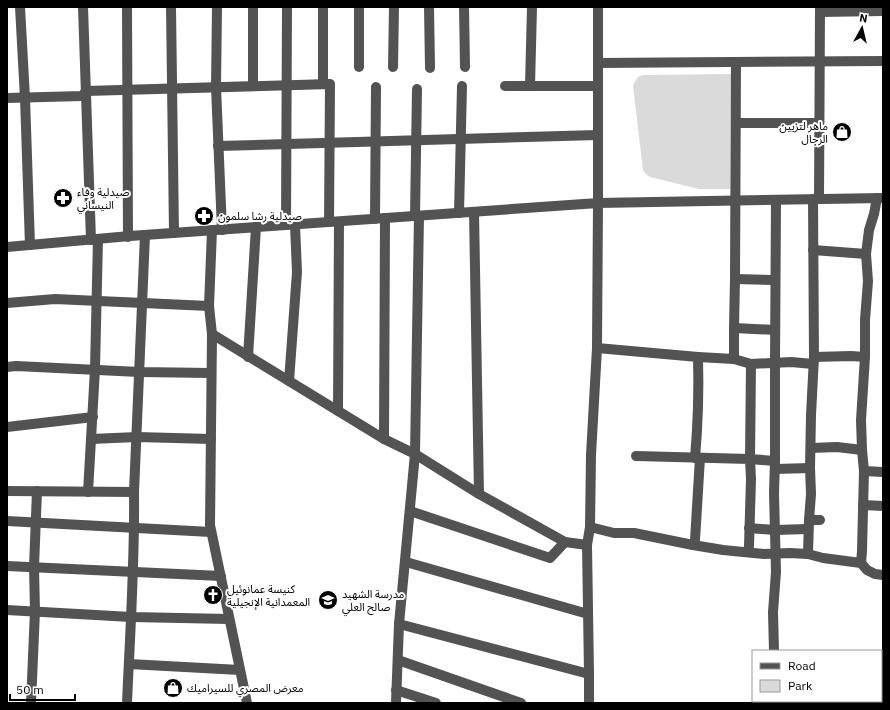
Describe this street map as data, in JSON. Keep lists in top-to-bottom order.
{
  "places": {
    "shop": ["ماهر لتزيين الرجال", "معرض المصري للسيراميك"],
    "pharmacy": ["صيدلية وفاء النيساني", "صيدلية رشا سلمون"],
    "church": ["كنيسة عمانوئيل المعمدانية الإنجيلية"],
    "school or university": ["مدرسة الشهيد صالح العلي"]
  },
  "legend": ["Road", "Park"],
  "scale_bar": "50 m",
  "north": "top"
}
